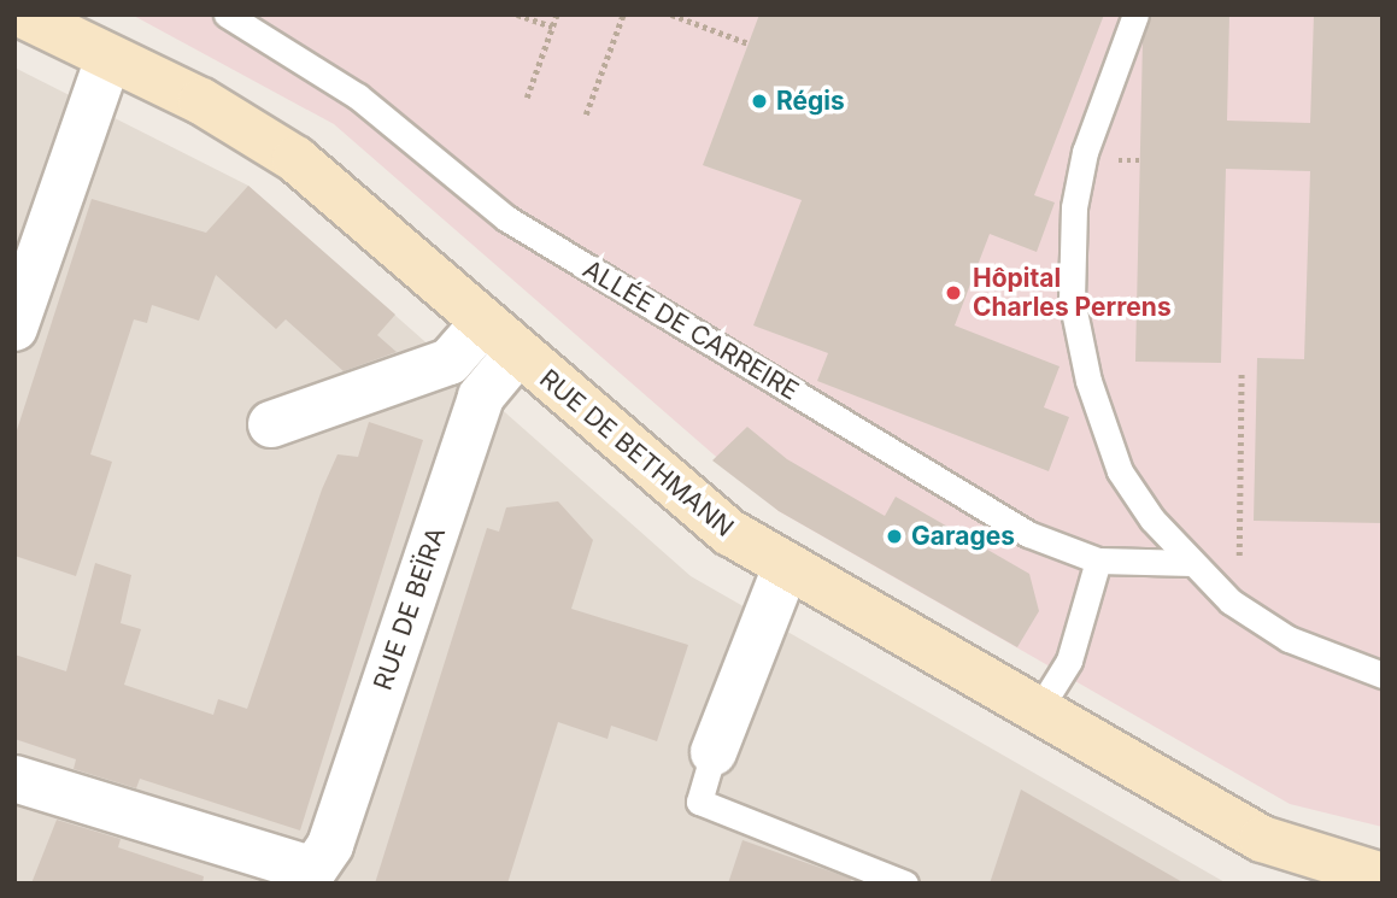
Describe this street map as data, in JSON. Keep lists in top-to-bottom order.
{
  "streets": {
    "street": ["RUE DE BETHMANN", "RUE DE BEÏRA"],
    "lane": ["ALLÉE DE CARREIRE"]
  },
  "crossings": [
    ["RUE DE BETHMANN", "RUE DE BEÏRA"]
  ],
  "places": ["Régis", "Hôpital Charles Perrens", "Garages"]
}
